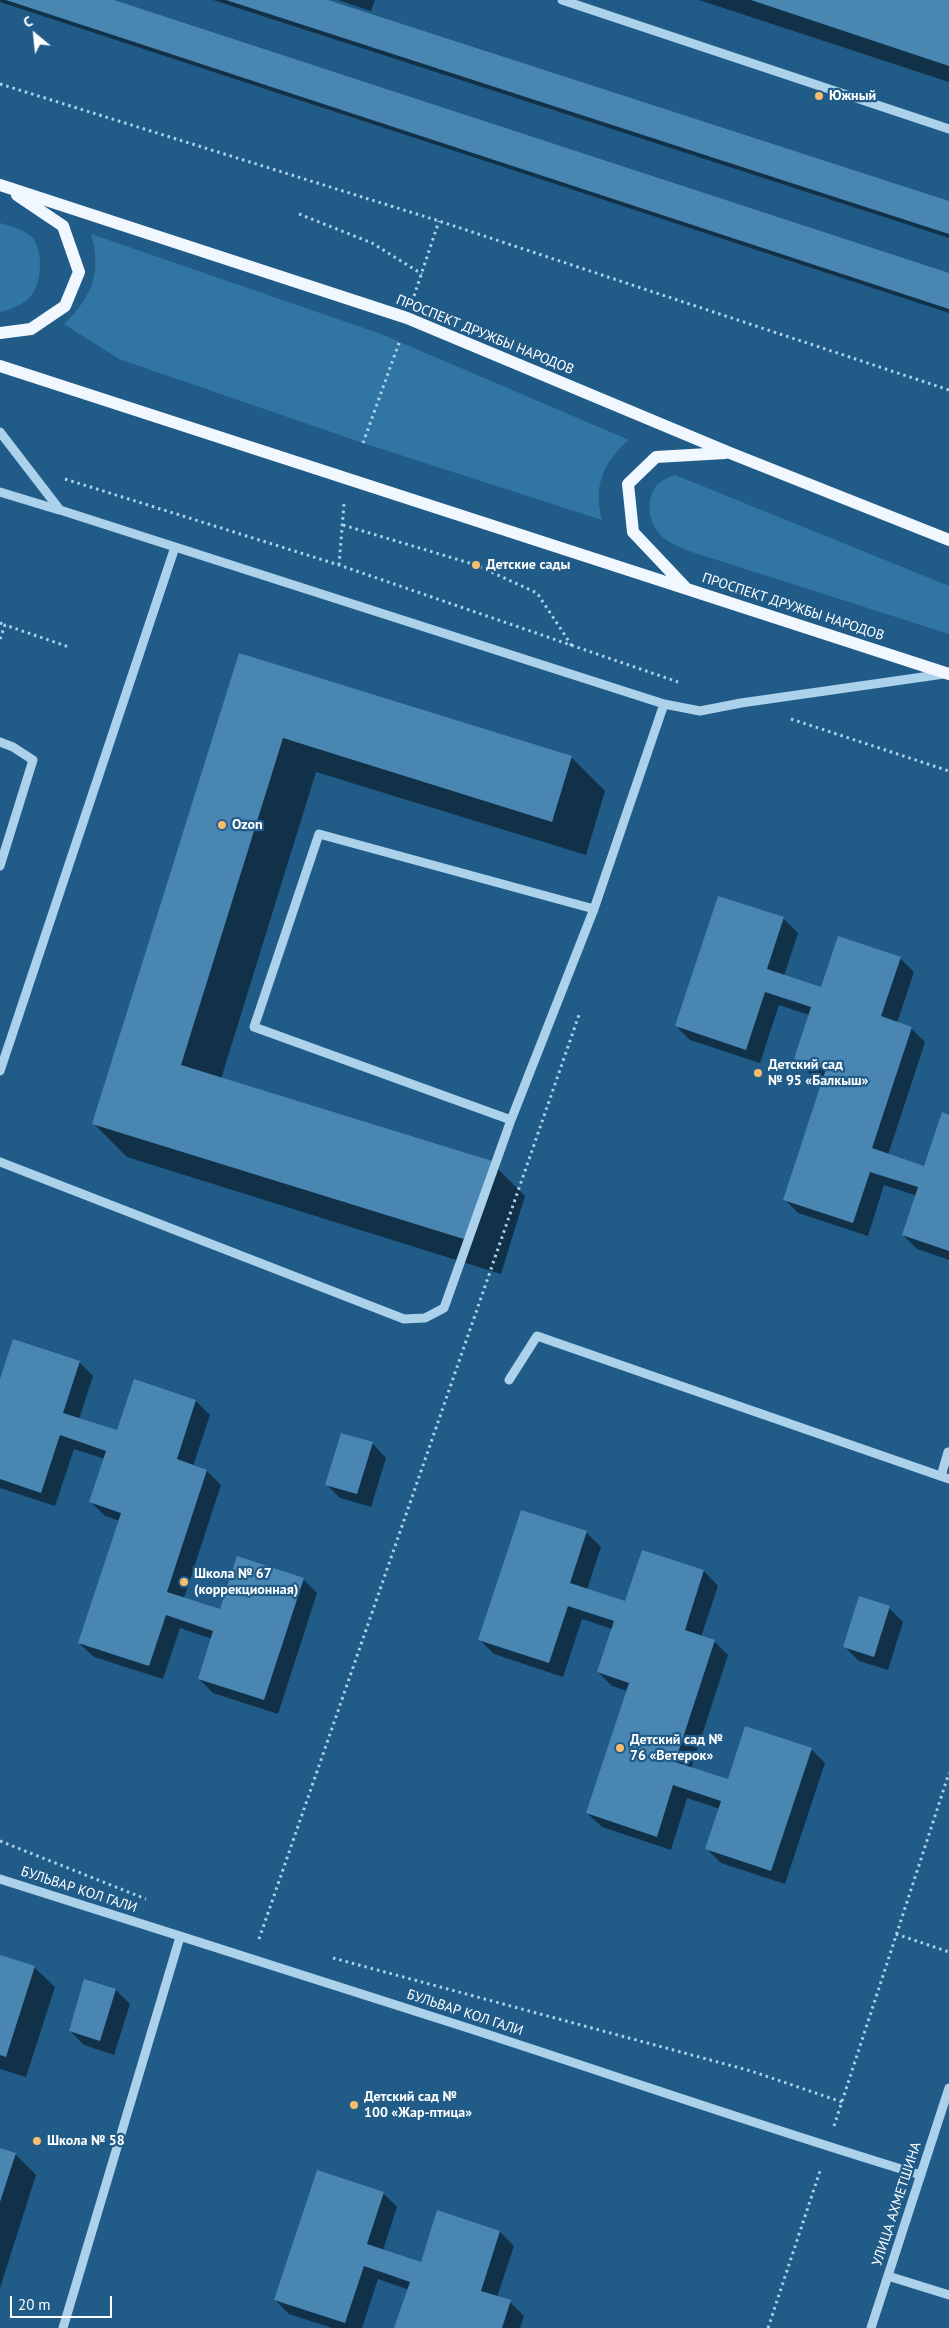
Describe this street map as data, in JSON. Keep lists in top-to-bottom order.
{
  "streets": {
    "main road": ["ПРОСПЕКТ ДРУЖБЫ НАРОДОВ"],
    "street": ["БУЛЬВАР КОЛ ГАЛИ", "УЛИЦА АХМЕТШИНА"]
  },
  "crossings": [
    ["БУЛЬВАР КОЛ ГАЛИ", "УЛИЦА АХМЕТШИНА"]
  ],
  "places": [
    "Южный",
    "Детские сады",
    "Ozon",
    "Детский сад № 95 «Балкыш»",
    "Школа № 67 (коррекционная)",
    "Детский сад № 76 «Ветерок»",
    "Детский сад № 100 «Жар-птица»",
    "Школа № 58"
  ],
  "scale_bar": "20 m",
  "north": "top left"
}
